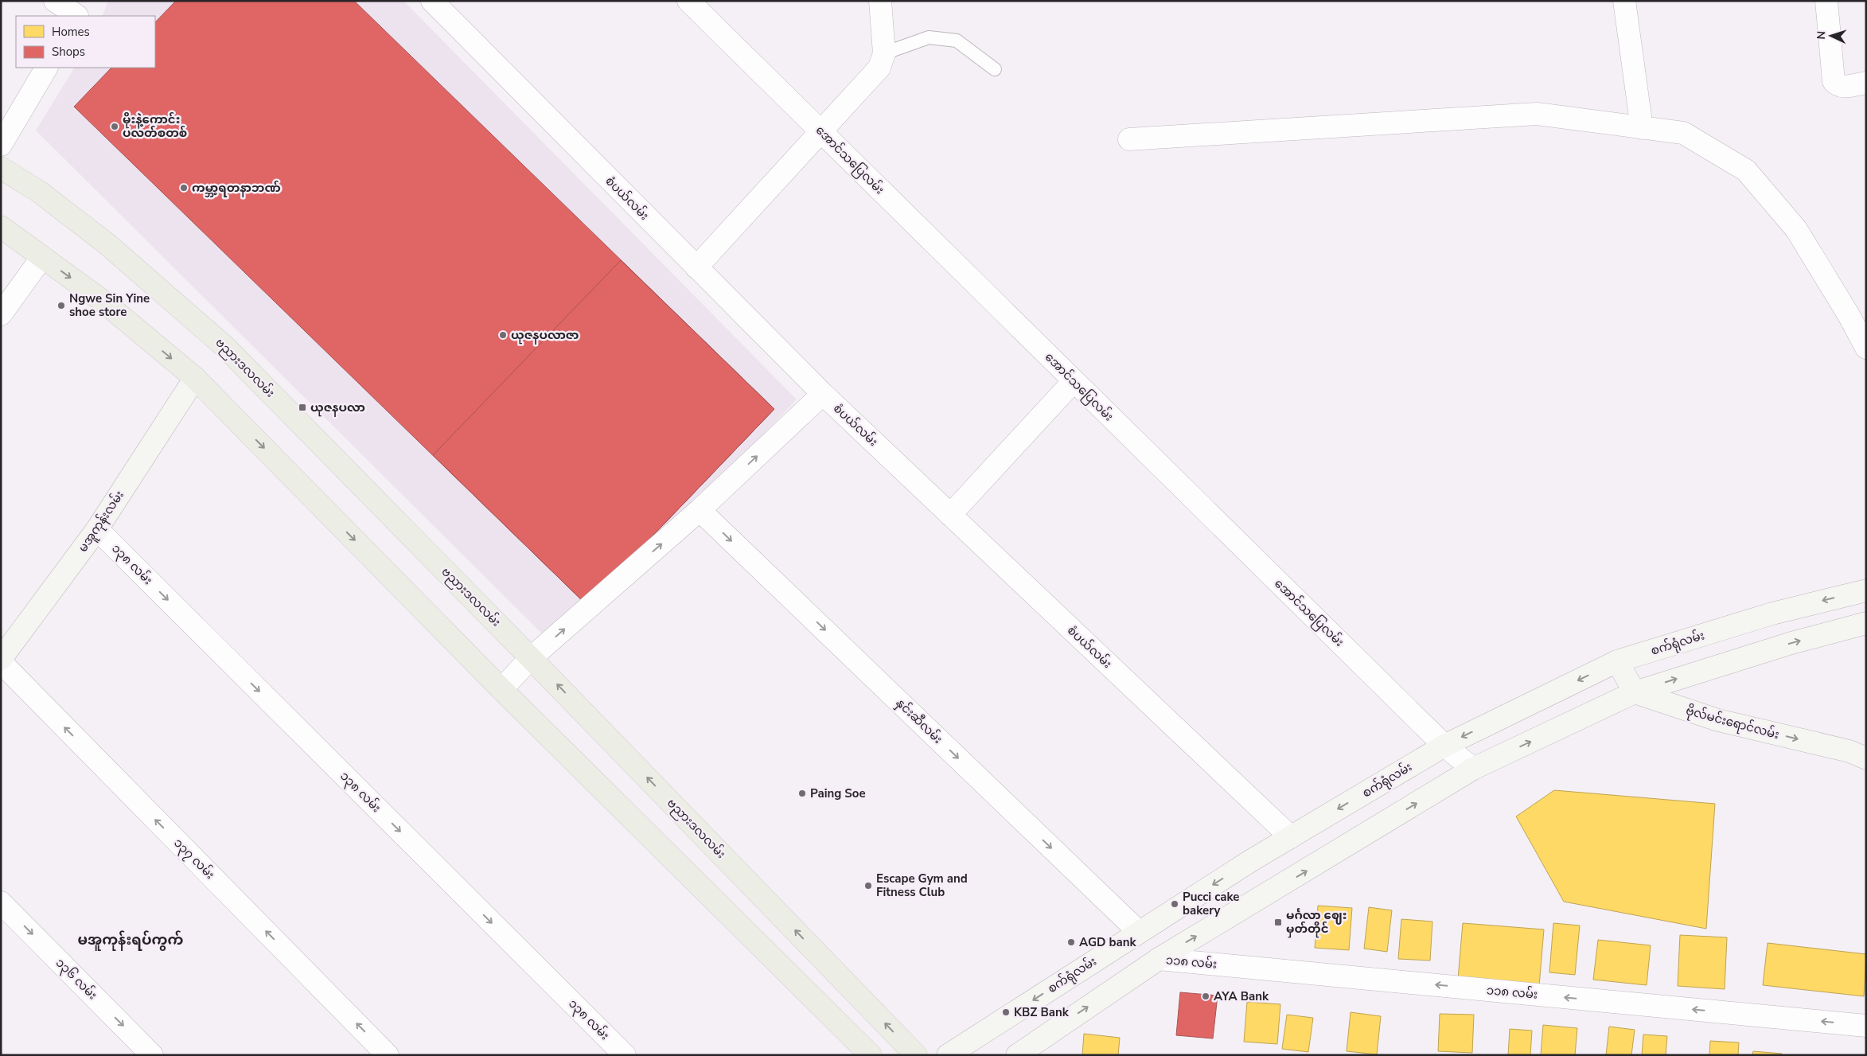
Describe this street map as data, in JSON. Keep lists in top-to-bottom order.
{
  "streets": {
    "main road": [
      "ဗညားဒလလမ်း",
      "မအူကုန်းလမ်း",
      "စက်ရုံလမ်း",
      "ဗိုလ်မင်းရောင်လမ်း"
    ],
    "street": [
      "အောင်သပြေလမ်း",
      "စံပယ်လမ်း",
      "၁၃၈ လမ်း",
      "နှင်းဆီလမ်း",
      "၁၃၇ လမ်း",
      "၁၁၈ လမ်း",
      "၁၃၆ လမ်း"
    ]
  },
  "crossings": [
    ["အောင်သပြေလမ်း", "စက်ရုံလမ်း"],
    ["စံပယ်လမ်း", "စက်ရုံလမ်း"],
    ["မအူကုန်းလမ်း", "၁၃၈ လမ်း"],
    ["စက်ရုံလမ်း", "နှင်းဆီလမ်း"]
  ],
  "one_way": [
    "၁၃၈ လမ်း",
    "နှင်းဆီလမ်း",
    "ဗိုလ်မင်းရောင်လမ်း",
    "၁၃၇ လမ်း",
    "၁၁၈ လမ်း",
    "၁၃၆ လမ်း"
  ],
  "districts": ["မအူကုန်းရပ်ကွက်"],
  "places": {
    "other": [
      "မိုးနဲ့ကောင်း ပလတ်စတစ်",
      "ကမ္ဘာ့ရတနာဘဏ်",
      "Ngwe Sin Yine shoe store",
      "ယုဇနပလာဇာ",
      "Paing Soe",
      "Escape Gym and Fitness Club",
      "Pucci cake bakery",
      "AGD bank",
      "AYA Bank",
      "KBZ Bank"
    ],
    "transit": ["ယုဇနပလာ", "မင်္ဂလာ ဈေး မှတ်တိုင်"]
  },
  "legend": ["Homes", "Shops"],
  "north": "left"
}
